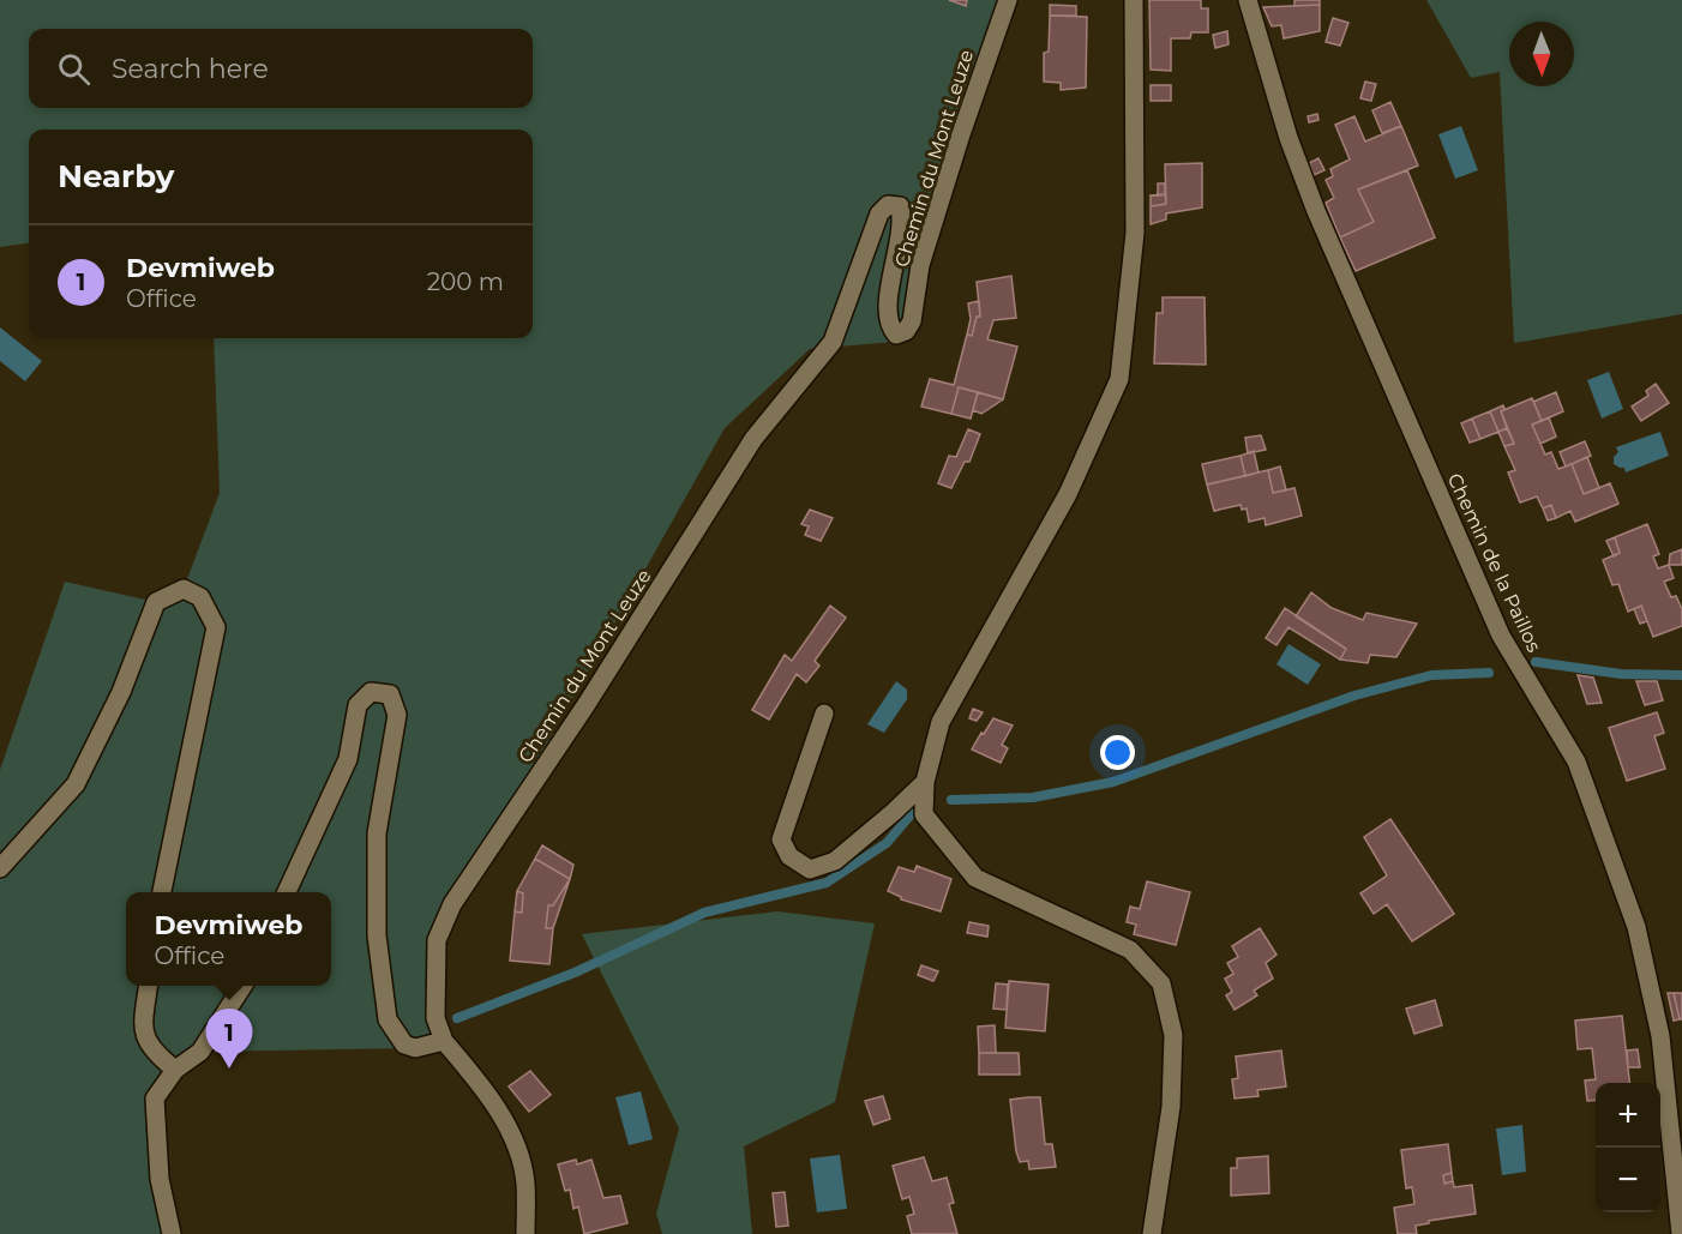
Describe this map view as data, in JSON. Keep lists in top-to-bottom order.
{
  "streets": {
    "street": ["Chemin du Mont Leuze", "Chemin de la Paillos"]
  },
  "north": "bottom",
  "page": {
    "search": "Search here",
    "heading": "Nearby",
    "list": [
      {
        "mark": "1",
        "name": "Devmiweb",
        "note": "Office",
        "value": "200 m"
      }
    ],
    "popup": ["Devmiweb", "Office"],
    "pins": "1",
    "map_buttons": ["+", "−"]
  }
}
